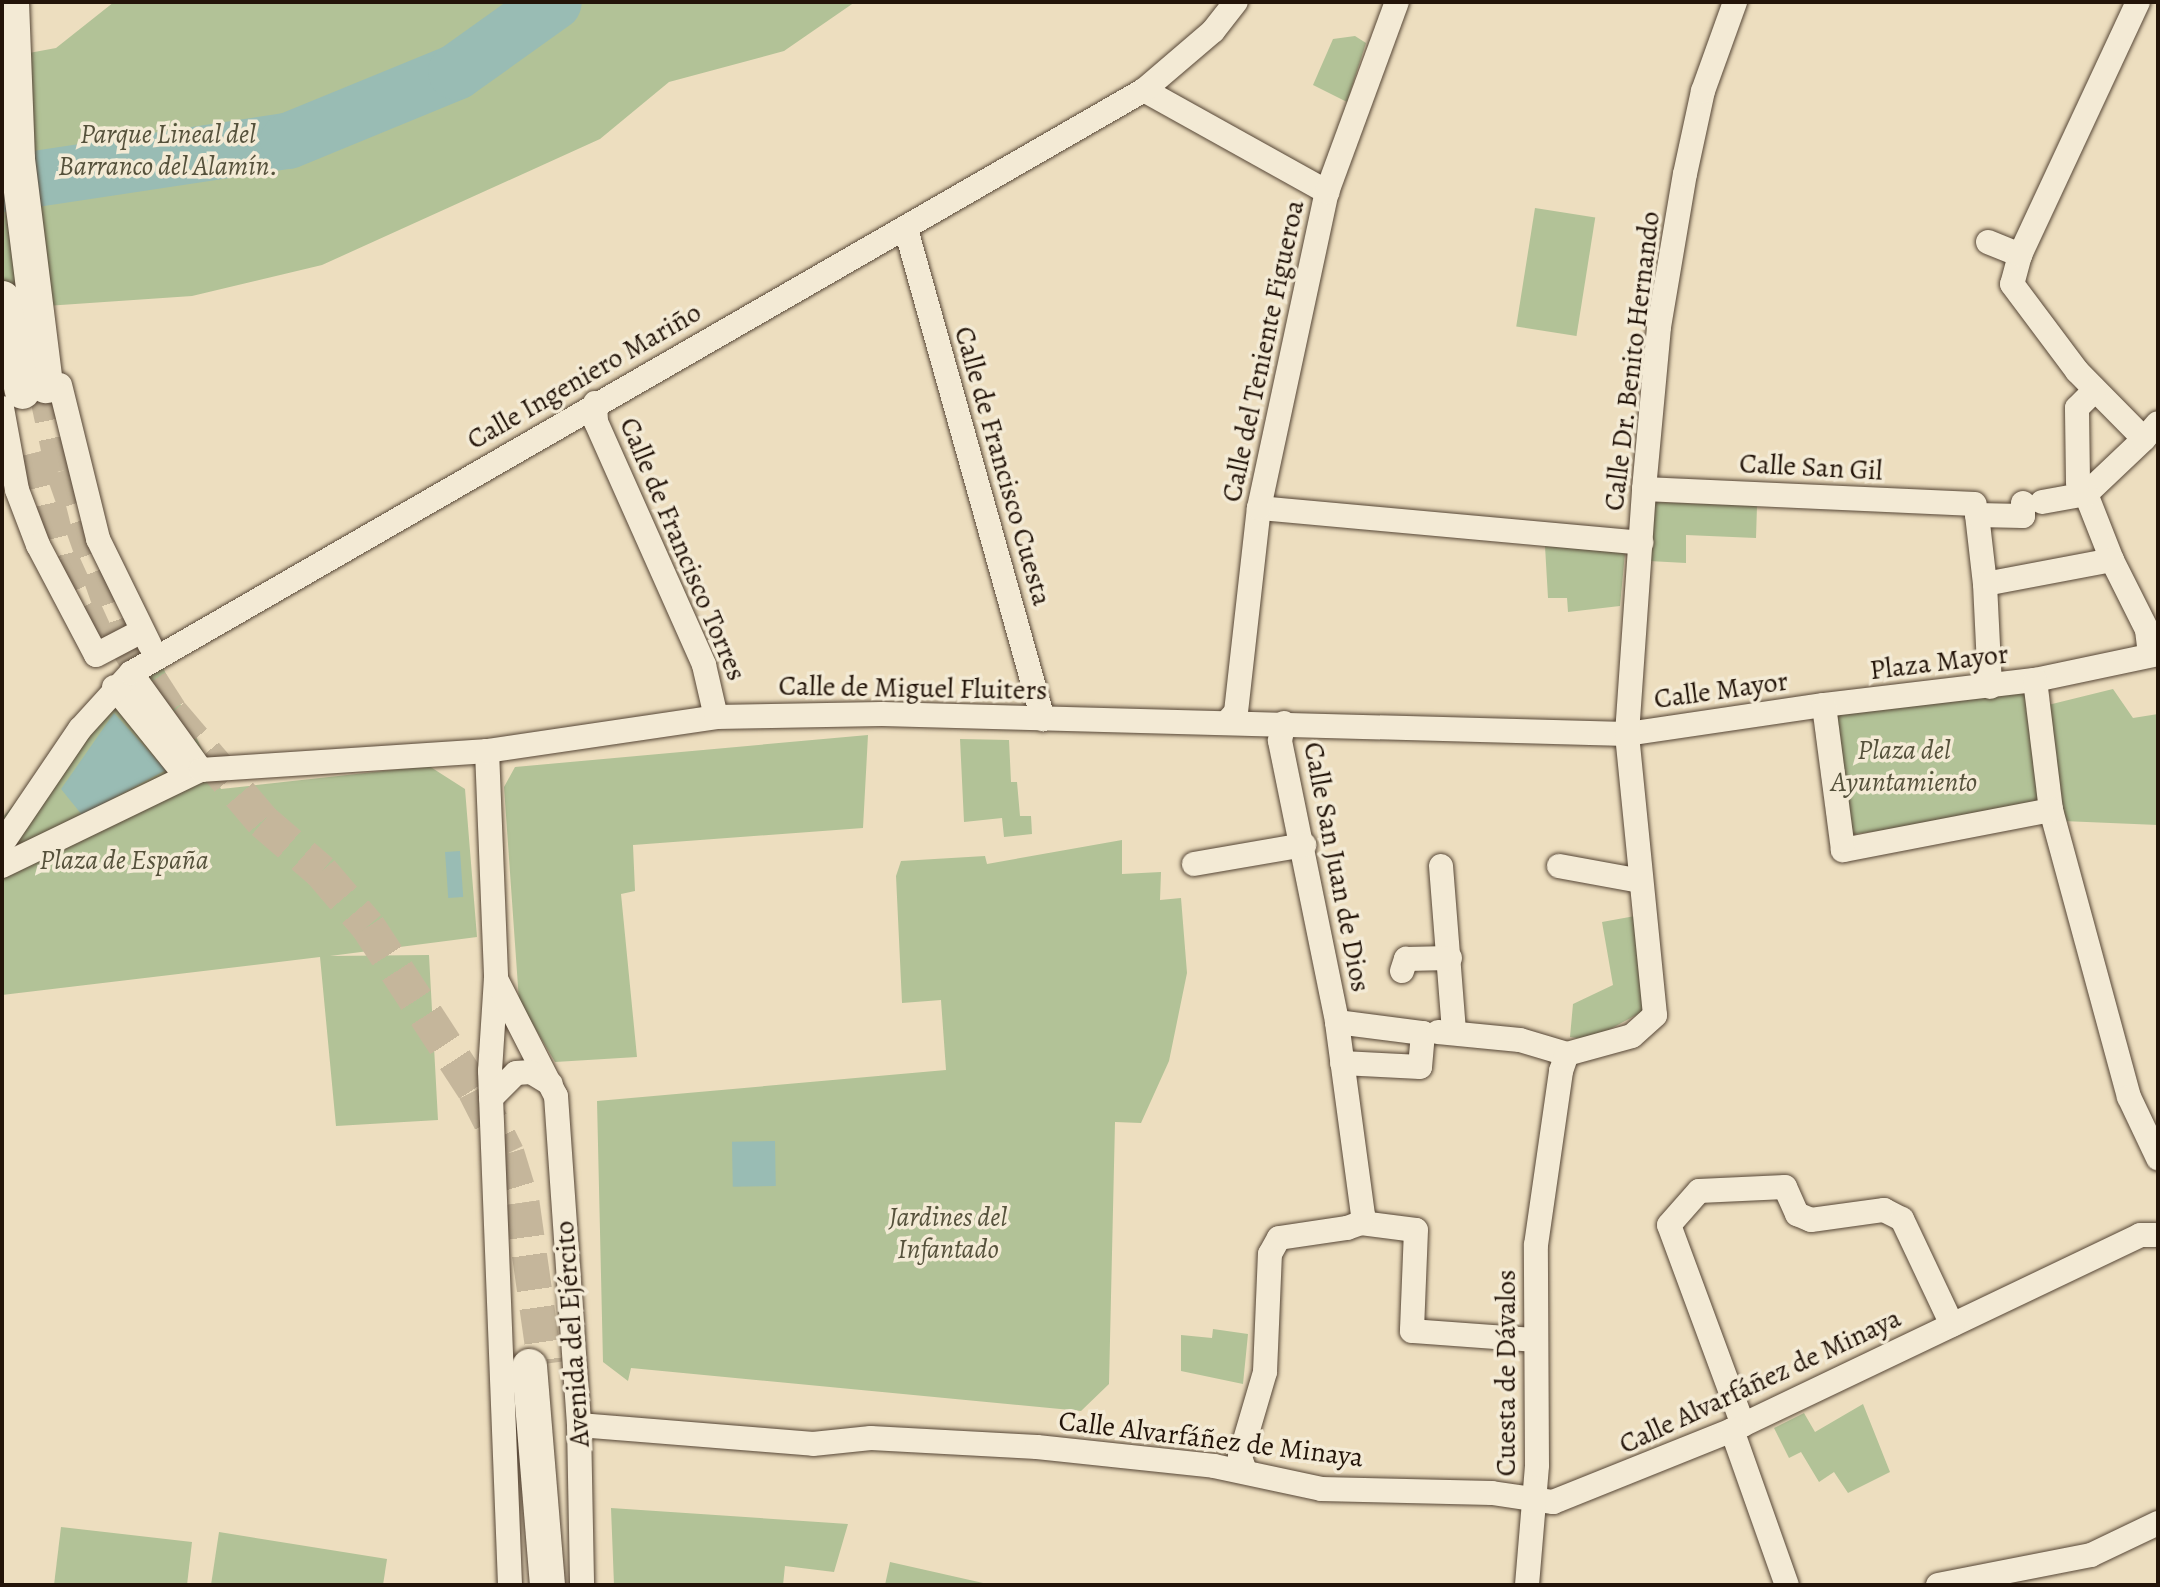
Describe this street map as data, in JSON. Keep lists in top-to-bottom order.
{
  "streets": {
    "main road": ["Avenida del Ejército"],
    "street": [
      "Calle del Teniente Figueroa",
      "Calle Dr. Benito Hernando",
      "Calle Ingeniero Mariño",
      "Calle de Francisco Cuesta",
      "Calle San Gil",
      "Calle de Francisco Torres",
      "Plaza Mayor",
      "Calle de Miguel Fluiters",
      "Calle Mayor",
      "Calle San Juan de Dios",
      "Cuesta de Dávalos",
      "Calle Alvarfáñez de Minaya"
    ]
  },
  "crossings": [
    ["Calle del Teniente Figueroa", "Calle de Miguel Fluiters"],
    ["Calle Dr. Benito Hernando", "Calle San Gil"],
    ["Calle Dr. Benito Hernando", "Calle de Miguel Fluiters"],
    ["Calle Dr. Benito Hernando", "Calle Mayor"],
    ["Calle Dr. Benito Hernando", "Calle San Juan de Dios"],
    ["Calle Dr. Benito Hernando", "Cuesta de Dávalos"],
    ["Calle Ingeniero Mariño", "Calle de Francisco Cuesta"],
    ["Calle Ingeniero Mariño", "Calle de Francisco Torres"],
    ["Calle de Francisco Cuesta", "Calle de Miguel Fluiters"],
    ["Calle de Francisco Torres", "Calle de Miguel Fluiters"],
    ["Plaza Mayor", "Calle Mayor"],
    ["Calle de Miguel Fluiters", "Calle Mayor"],
    ["Calle de Miguel Fluiters", "Calle San Juan de Dios"],
    ["Calle de Miguel Fluiters", "Avenida del Ejército"],
    ["Calle San Juan de Dios", "Cuesta de Dávalos"],
    ["Avenida del Ejército", "Calle Alvarfáñez de Minaya"],
    ["Cuesta de Dávalos", "Calle Alvarfáñez de Minaya"]
  ],
  "parks": [
    "Parque Lineal del Barranco del Alamín.",
    "Plaza del Ayuntamiento",
    "Plaza de España",
    "Jardines del Infantado"
  ]
}
